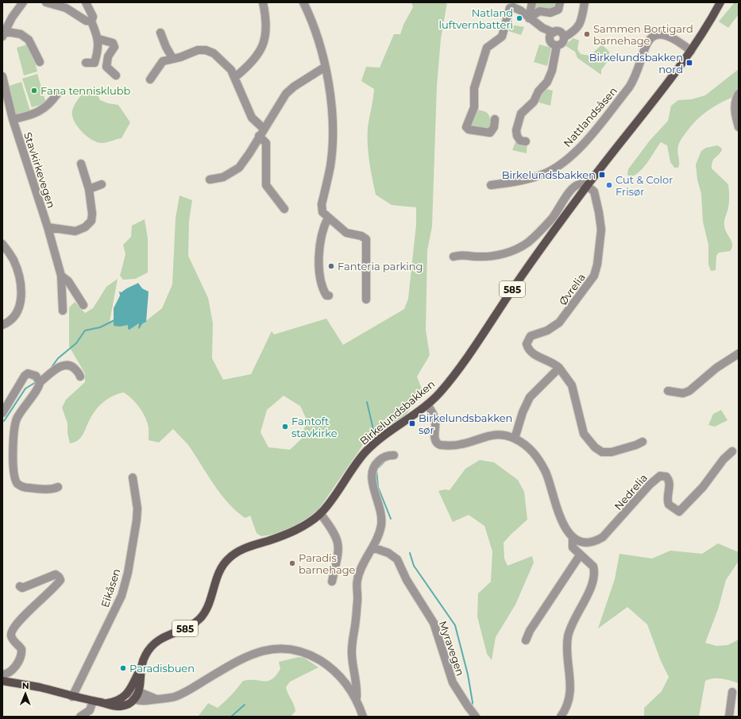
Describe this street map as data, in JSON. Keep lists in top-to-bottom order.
{
  "streets": {
    "main road": ["585", "Birkelundsbakken"],
    "street": [
      "Nattlandsåsen",
      "Stavkirkevegen",
      "Øvrelia",
      "Nedrelia",
      "Eikåsen",
      "Myravegen"
    ]
  },
  "crossings": [
    ["Nattlandsåsen", "Birkelundsbakken"],
    ["Øvrelia", "Birkelundsbakken"]
  ],
  "places": {
    "other": [
      "Natland luftvernbatteri",
      "Sammen Bortigard barnehage",
      "Fana tennisklubb",
      "Cut & Color Frisør",
      "Fanteria parking",
      "Fantoft stavkirke",
      "Paradis barnehage",
      "Paradisbuen"
    ],
    "transit": ["Birkelundsbakken nord", "Birkelundsbakken", "Birkelundsbakken sør"]
  },
  "north": "top"
}
